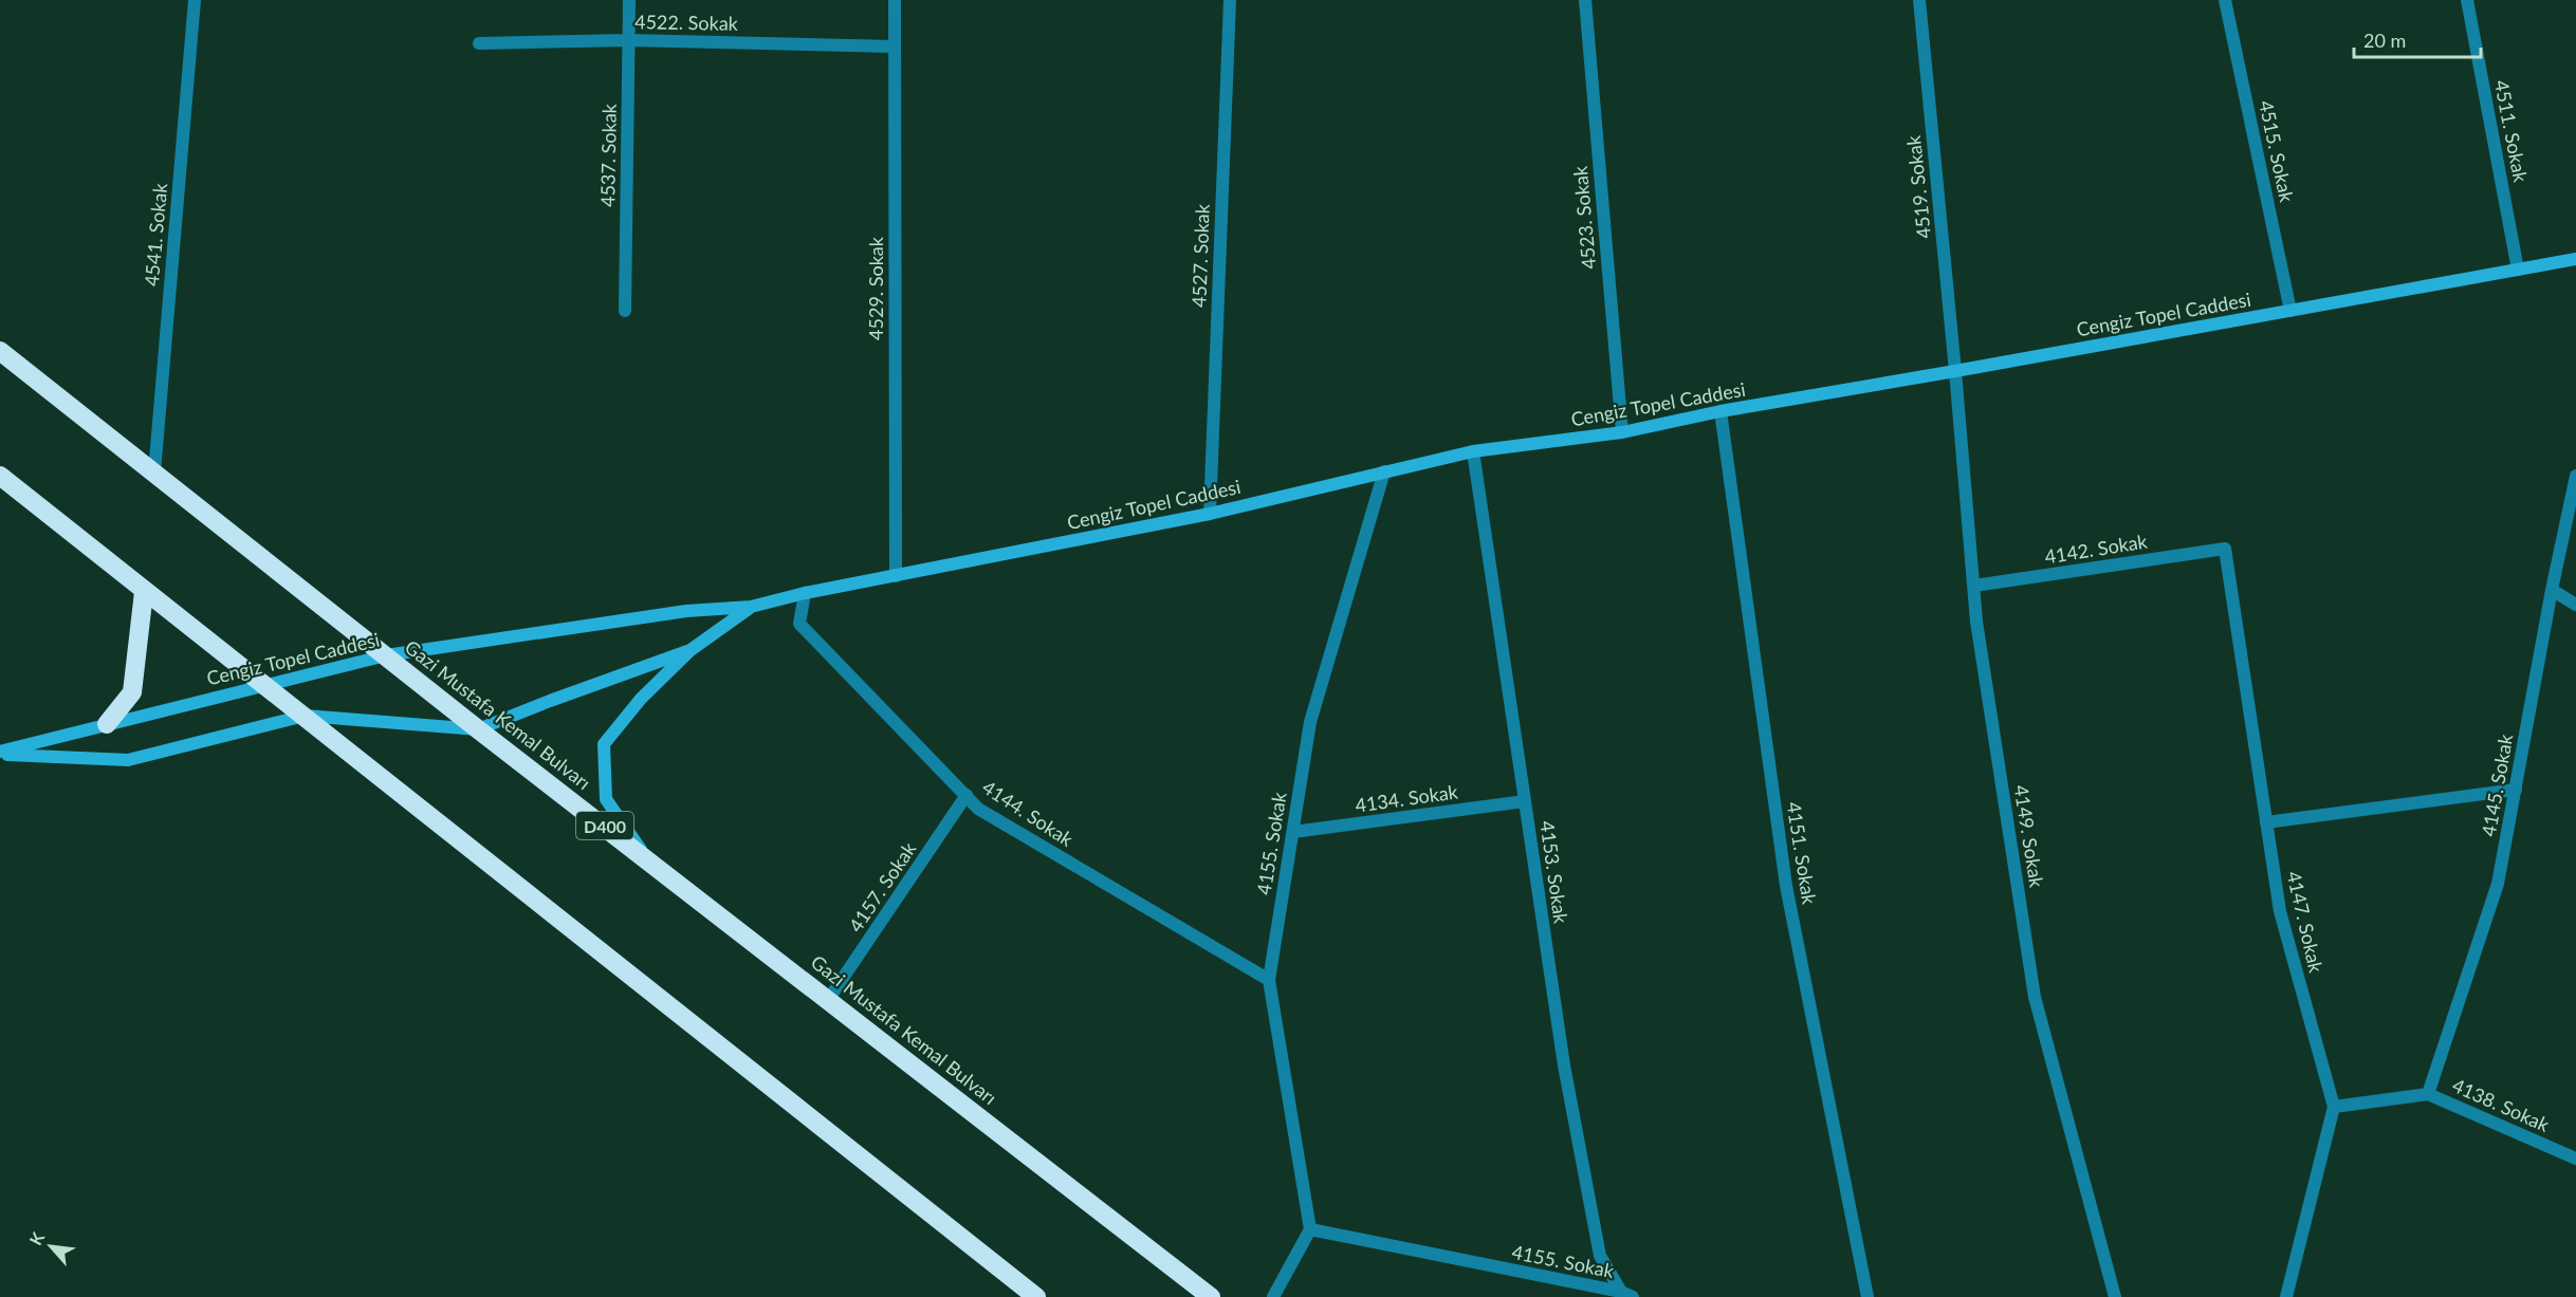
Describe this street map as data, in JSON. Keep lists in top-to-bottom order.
{
  "streets": {
    "highway": ["Gazi Mustafa Kemal Bulvarı", "D400"],
    "street": [
      "4522. Sokak",
      "4511. Sokak",
      "4515. Sokak",
      "4537. Sokak",
      "4519. Sokak",
      "4523. Sokak",
      "4541. Sokak",
      "4527. Sokak",
      "4529. Sokak",
      "Cengiz Topel Caddesi",
      "4142. Sokak",
      "4145. Sokak",
      "4134. Sokak",
      "4144. Sokak",
      "4149. Sokak",
      "4155. Sokak",
      "4151. Sokak",
      "4153. Sokak",
      "4157. Sokak",
      "4147. Sokak",
      "4138. Sokak"
    ]
  },
  "crossings": [
    ["4522. Sokak", "4537. Sokak"],
    ["4522. Sokak", "4529. Sokak"],
    ["4511. Sokak", "Cengiz Topel Caddesi"],
    ["4515. Sokak", "Cengiz Topel Caddesi"],
    ["4519. Sokak", "Cengiz Topel Caddesi"],
    ["4519. Sokak", "4149. Sokak"],
    ["4523. Sokak", "Cengiz Topel Caddesi"],
    ["4541. Sokak", "Gazi Mustafa Kemal Bulvarı"],
    ["4527. Sokak", "Cengiz Topel Caddesi"],
    ["4529. Sokak", "Cengiz Topel Caddesi"],
    ["Cengiz Topel Caddesi", "Gazi Mustafa Kemal Bulvarı"],
    ["Cengiz Topel Caddesi", "4144. Sokak"],
    ["Cengiz Topel Caddesi", "4149. Sokak"],
    ["Cengiz Topel Caddesi", "4155. Sokak"],
    ["Cengiz Topel Caddesi", "4151. Sokak"],
    ["Cengiz Topel Caddesi", "4153. Sokak"],
    ["4142. Sokak", "4149. Sokak"],
    ["4142. Sokak", "4147. Sokak"],
    ["Gazi Mustafa Kemal Bulvarı", "4157. Sokak"],
    ["4145. Sokak", "4138. Sokak"],
    ["4134. Sokak", "4155. Sokak"],
    ["4134. Sokak", "4153. Sokak"],
    ["4144. Sokak", "4155. Sokak"],
    ["4144. Sokak", "4157. Sokak"],
    ["4155. Sokak", "4153. Sokak"],
    ["4147. Sokak", "4138. Sokak"]
  ],
  "scale_bar": "20 m",
  "north": "top left"
}
